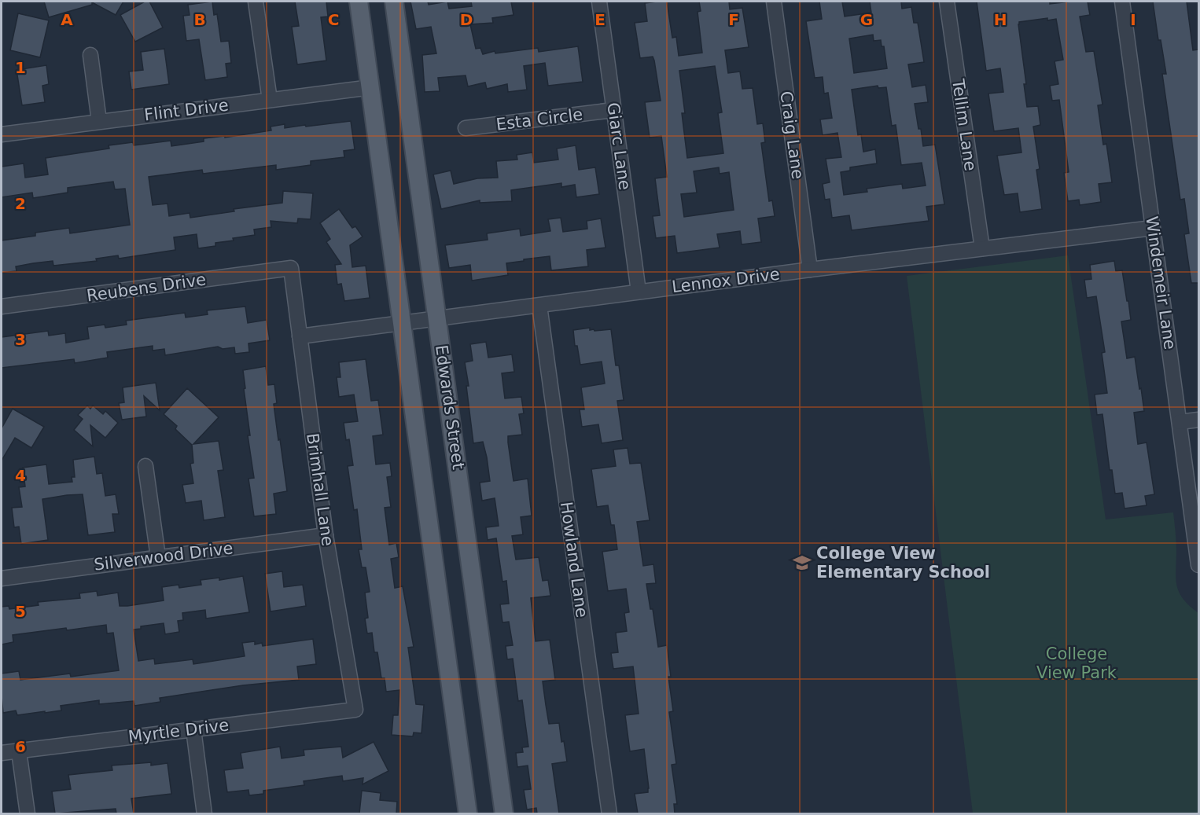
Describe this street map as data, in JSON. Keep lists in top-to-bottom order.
{
  "streets": {
    "main road": ["Edwards Street"],
    "street": [
      "Flint Drive",
      "Esta Circle",
      "Tellim Lane",
      "Craig Lane",
      "Giarc Lane",
      "Lennox Drive",
      "Windemeir Lane",
      "Reubens Drive",
      "Brimhall Lane",
      "Silverwood Drive",
      "Howland Lane",
      "Myrtle Drive"
    ]
  },
  "crossings": [
    ["Esta Circle", "Giarc Lane"],
    ["Tellim Lane", "Lennox Drive"],
    ["Craig Lane", "Lennox Drive"],
    ["Giarc Lane", "Lennox Drive"],
    ["Lennox Drive", "Windemeir Lane"],
    ["Lennox Drive", "Edwards Street"],
    ["Lennox Drive", "Brimhall Lane"],
    ["Lennox Drive", "Howland Lane"],
    ["Reubens Drive", "Brimhall Lane"],
    ["Brimhall Lane", "Silverwood Drive"],
    ["Brimhall Lane", "Myrtle Drive"]
  ],
  "parks": ["College View Park"],
  "places": {
    "school or university": ["College View Elementary School"]
  },
  "grid": {
    "columns": [
      "A",
      "B",
      "C",
      "D",
      "E",
      "F",
      "G",
      "H",
      "I"
    ],
    "rows": [
      "1",
      "2",
      "3",
      "4",
      "5",
      "6"
    ]
  }
}
